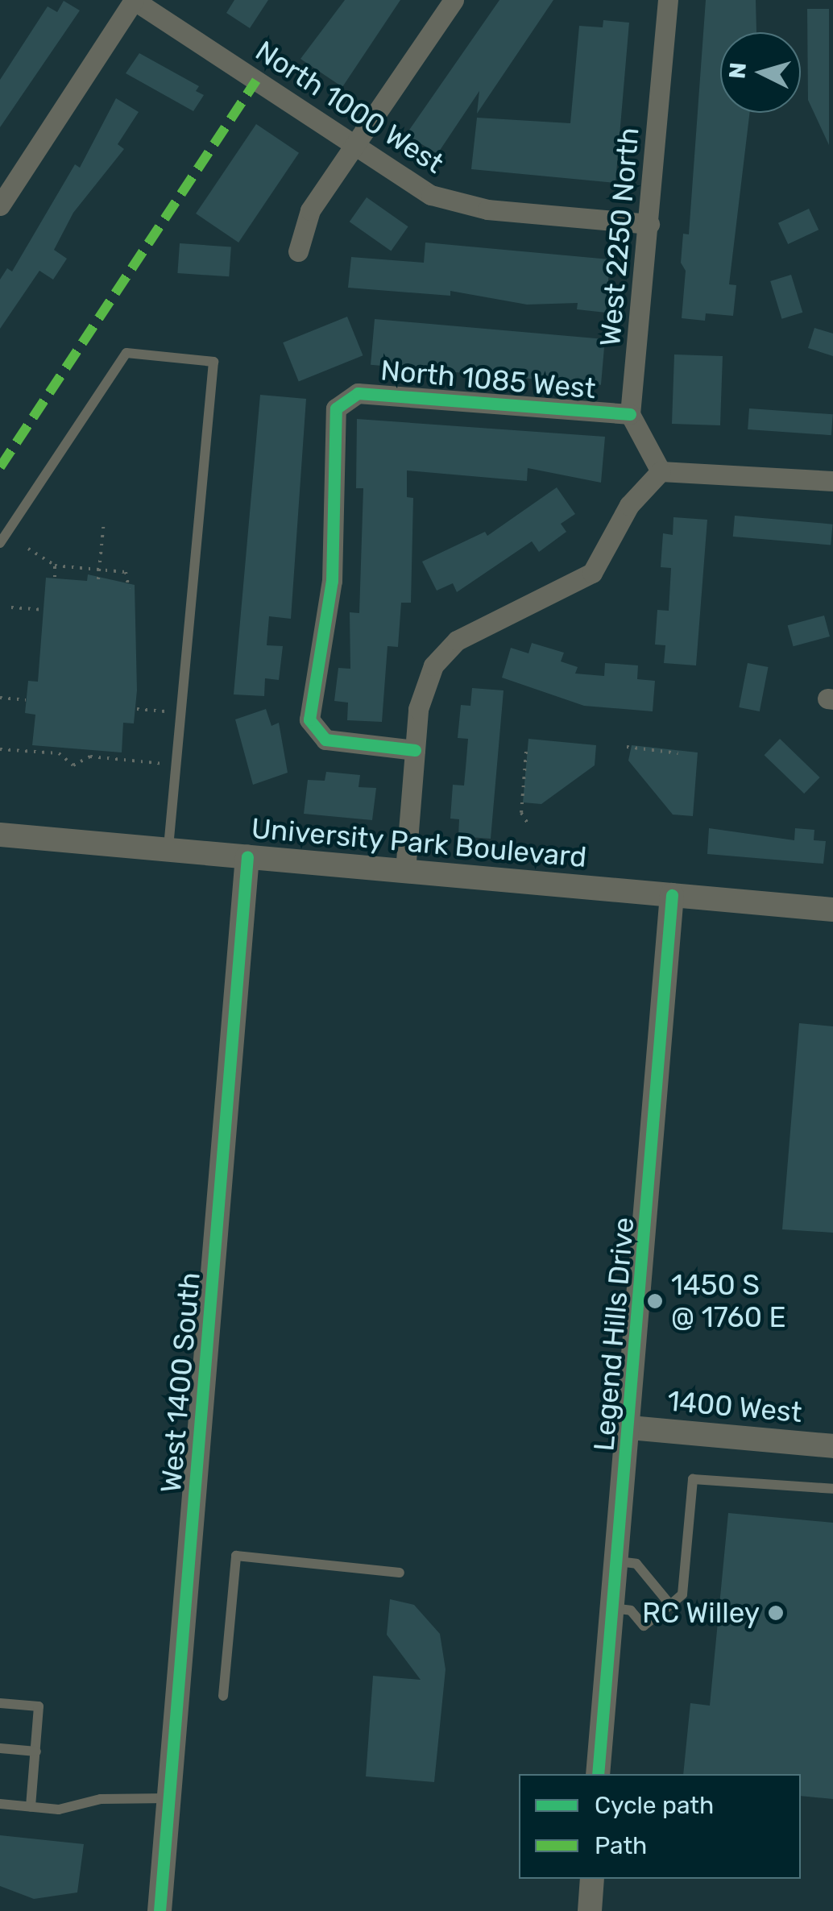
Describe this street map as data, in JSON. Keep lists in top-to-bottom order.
{
  "streets": {
    "street": [
      "North 1000 West",
      "West 2250 North",
      "North 1085 West",
      "University Park Boulevard",
      "Legend Hills Drive",
      "West 1400 South",
      "1400 West"
    ]
  },
  "crossings": [
    ["North 1000 West", "West 2250 North"],
    ["West 2250 North", "North 1085 West"],
    ["University Park Boulevard", "Legend Hills Drive"],
    ["University Park Boulevard", "West 1400 South"],
    ["Legend Hills Drive", "1400 West"]
  ],
  "places": ["1450 S @ 1760 E", "RC Willey"],
  "legend": ["Cycle path", "Path"],
  "north": "left"
}
